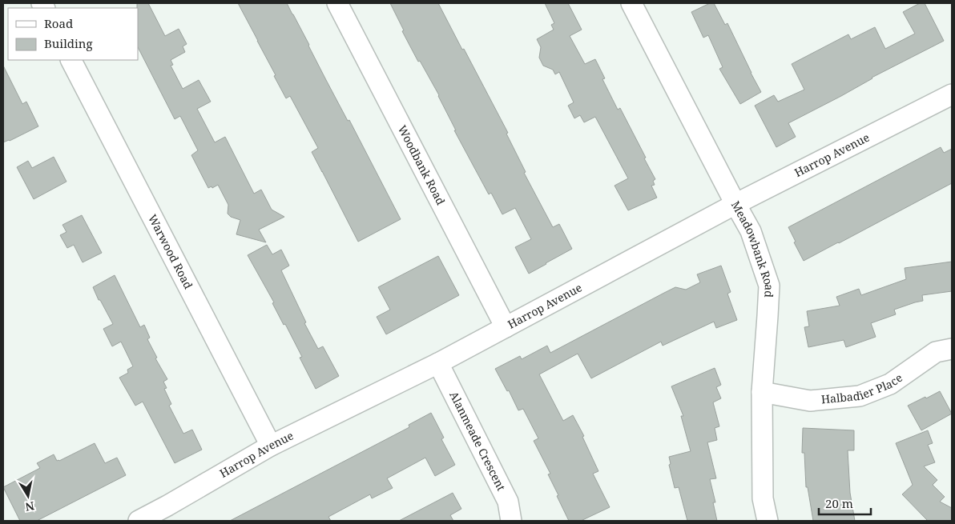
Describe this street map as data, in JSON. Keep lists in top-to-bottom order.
{
  "streets": {
    "street": [
      "Harrop Avenue",
      "Woodbank Road",
      "Meadowbank Road",
      "Warwood Road",
      "Halbadier Place",
      "Alanmeade Crescent"
    ]
  },
  "crossings": [
    ["Harrop Avenue", "Woodbank Road"],
    ["Harrop Avenue", "Meadowbank Road"],
    ["Harrop Avenue", "Warwood Road"],
    ["Harrop Avenue", "Alanmeade Crescent"],
    ["Meadowbank Road", "Halbadier Place"]
  ],
  "legend": ["Road", "Building"],
  "scale_bar": "20 m",
  "north": "bottom"
}
